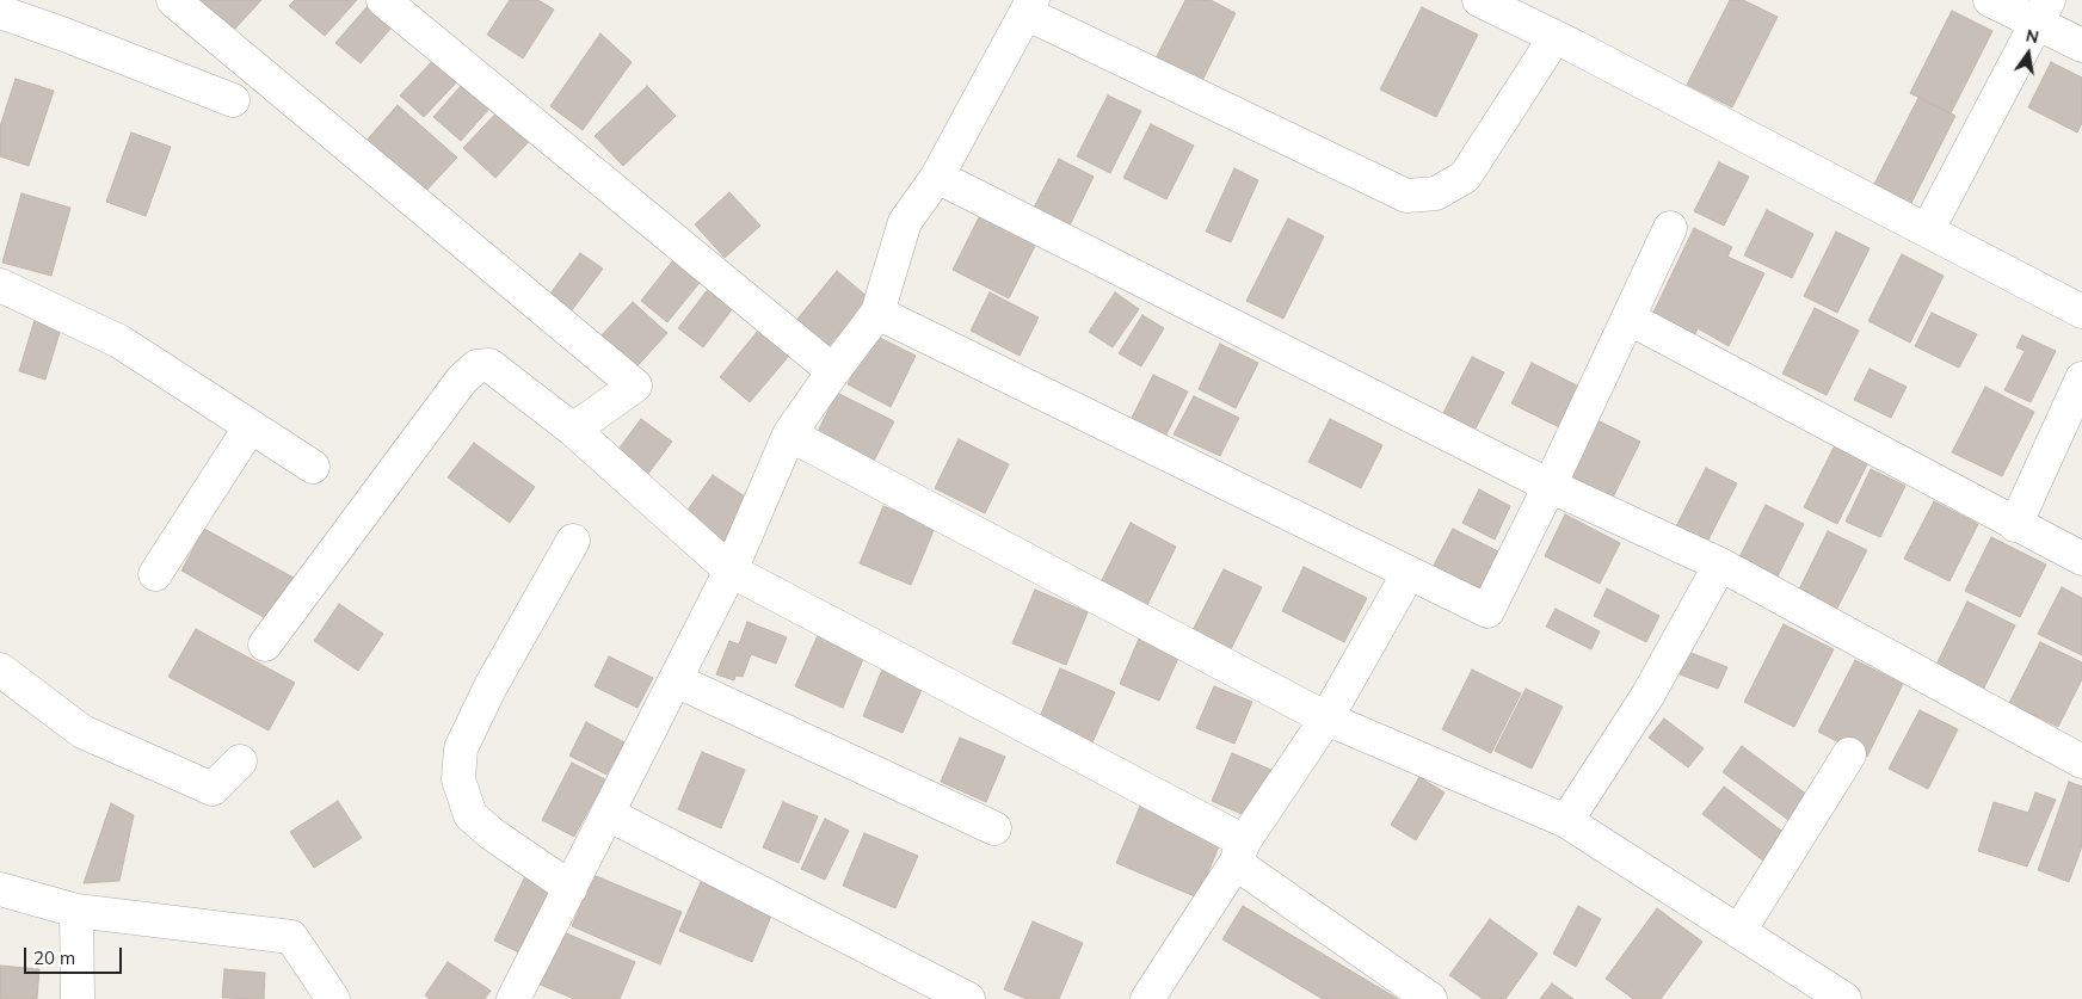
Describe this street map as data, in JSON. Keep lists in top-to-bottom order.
{
  "scale_bar": "20 m",
  "north": "top"
}
